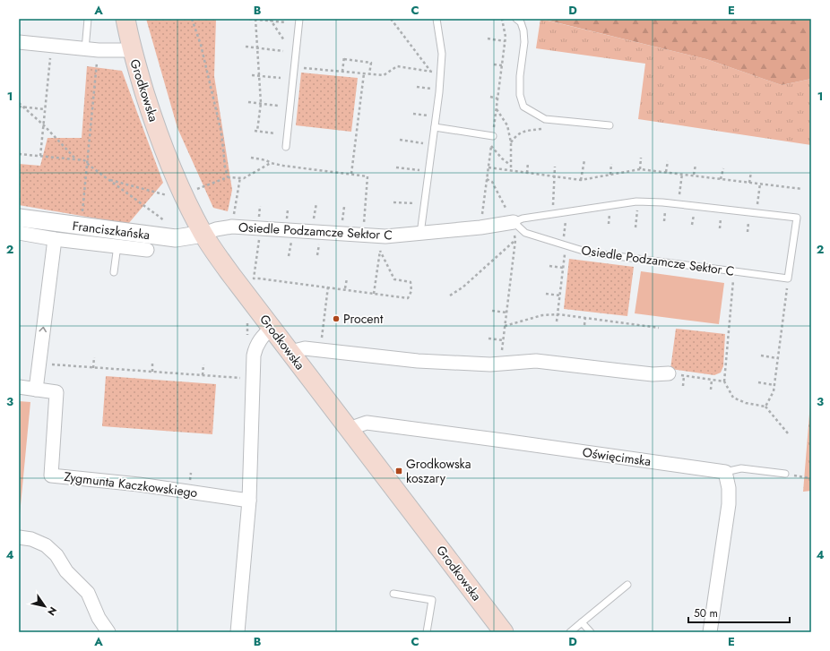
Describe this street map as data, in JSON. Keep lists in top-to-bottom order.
{
  "streets": {
    "main road": ["Grodkowska"],
    "street": [
      "Franciszkańska",
      "Osiedle Podzamcze Sektor C",
      "Oświęcimska",
      "Zygmunta Kaczkowskiego"
    ]
  },
  "crossings": [
    ["Grodkowska", "Franciszkańska"],
    ["Grodkowska", "Osiedle Podzamcze Sektor C"],
    ["Grodkowska", "Oświęcimska"],
    ["Franciszkańska", "Osiedle Podzamcze Sektor C"]
  ],
  "places": {
    "other": ["Procent"],
    "transit": ["Grodkowska koszary"]
  },
  "scale_bar": "50 m",
  "north": "bottom right",
  "grid": {
    "columns": [
      "A",
      "B",
      "C",
      "D",
      "E"
    ],
    "rows": [
      "1",
      "2",
      "3",
      "4"
    ]
  }
}
